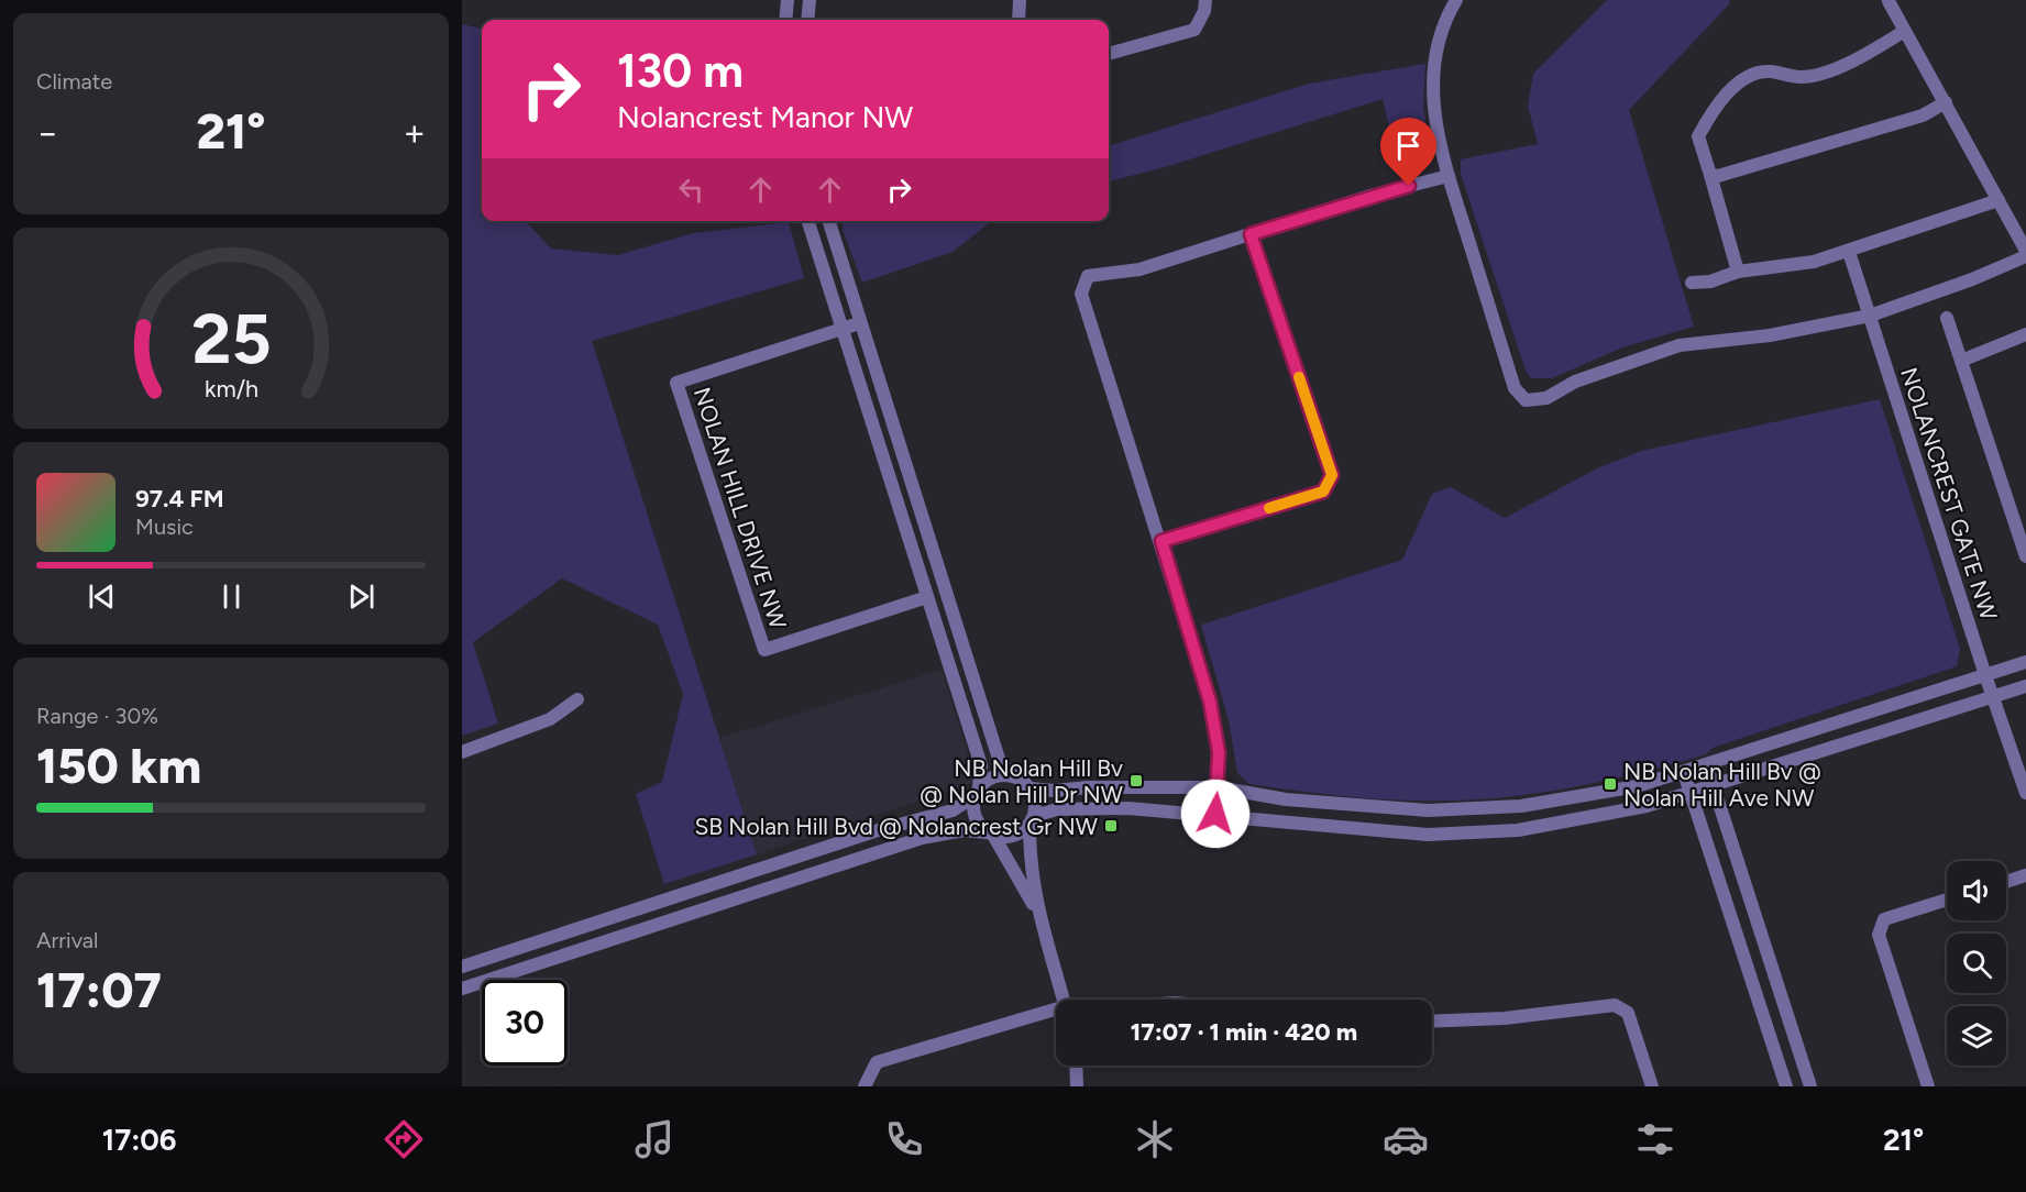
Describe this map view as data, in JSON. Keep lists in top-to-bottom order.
{
  "streets": {
    "street": ["NOLANCREST GATE NW", "NOLAN HILL DRIVE NW"]
  },
  "places": {
    "transit": ["NB Nolan Hill Bv @ Nolan Hill Dr NW", "NB Nolan Hill Bv @ Nolan Hill Ave NW", "SB Nolan Hill Bvd @ Nolancrest Gr NW"]
  },
  "page": {
    "tile": [
      "Climate",
      ["Range · 30%", "150 km"],
      ["Arrival", "17:07"]
    ],
    "turn": ["130 m", "Nolancrest Manor NW"],
    "heat": ["−", "21°", "+"],
    "song": ["97.4 FM", "Music"],
    "limit": "30",
    "trip": "17:07 · 1 min · 420 m",
    "tabs": ["17:06", "21°"],
    "gauge": ["25", "km/h"]
  }
}
